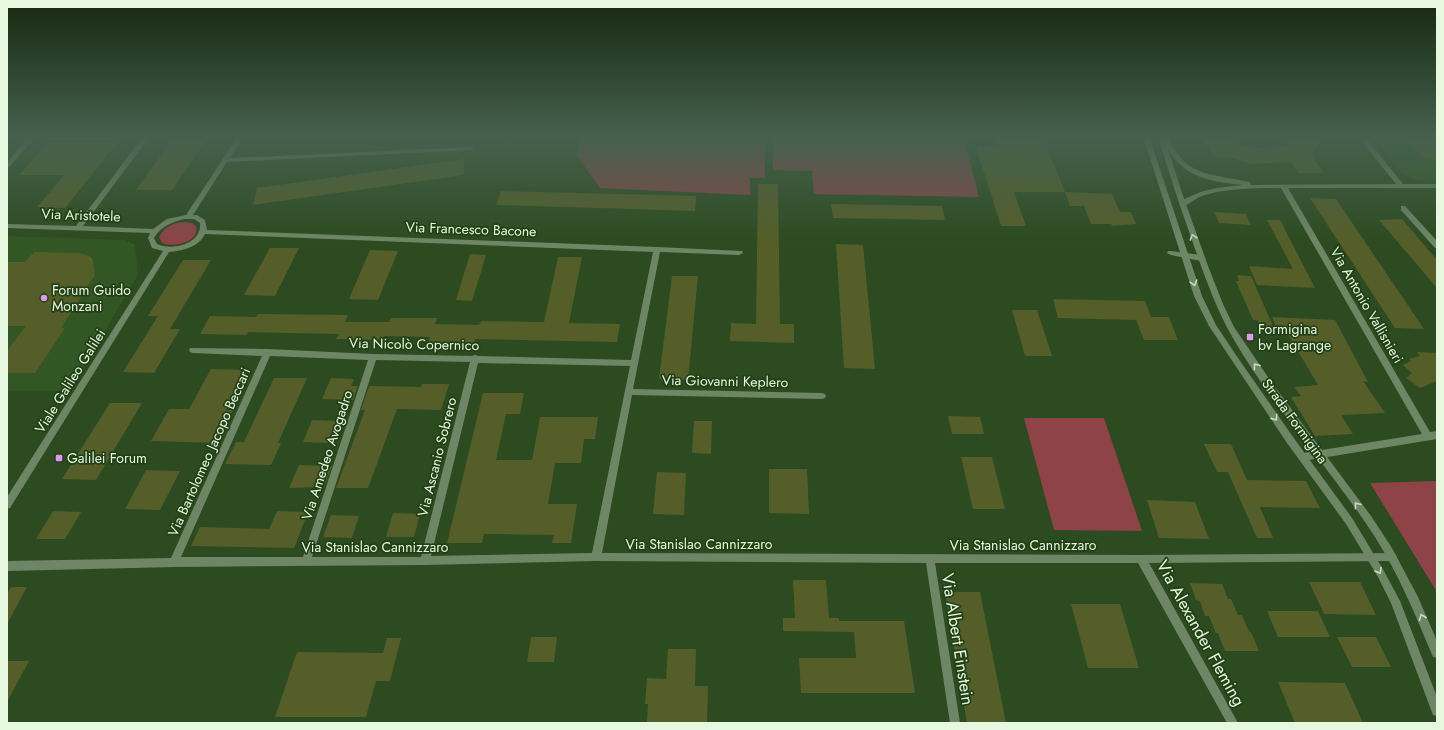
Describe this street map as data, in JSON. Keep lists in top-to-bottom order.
{
  "streets": {
    "street": [
      "Via Aristotele",
      "Via Francesco Bacone",
      "Via Antonio Vallisnieri",
      "Via Nicolò Copernico",
      "Viale Galileo Galilei",
      "Via Giovanni Keplero",
      "Strada Formigina",
      "Via Bartolomeo Jacopo Beccari",
      "Via Amedeo Avogadro",
      "Via Ascanio Sobrero",
      "Via Stanislao Cannizzaro",
      "Via Alexander Fleming",
      "Via Albert Einstein"
    ]
  },
  "crossings": [
    ["Via Nicolò Copernico", "Via Bartolomeo Jacopo Beccari"],
    ["Via Nicolò Copernico", "Via Amedeo Avogadro"],
    ["Via Nicolò Copernico", "Via Ascanio Sobrero"],
    ["Strada Formigina", "Via Stanislao Cannizzaro"],
    ["Via Bartolomeo Jacopo Beccari", "Via Stanislao Cannizzaro"],
    ["Via Amedeo Avogadro", "Via Stanislao Cannizzaro"],
    ["Via Ascanio Sobrero", "Via Stanislao Cannizzaro"],
    ["Via Stanislao Cannizzaro", "Via Alexander Fleming"],
    ["Via Stanislao Cannizzaro", "Via Albert Einstein"]
  ],
  "places": {
    "other": ["Forum Guido Monzani"],
    "transit": ["Formigina bv Lagrange", "Galilei Forum"]
  }
}
